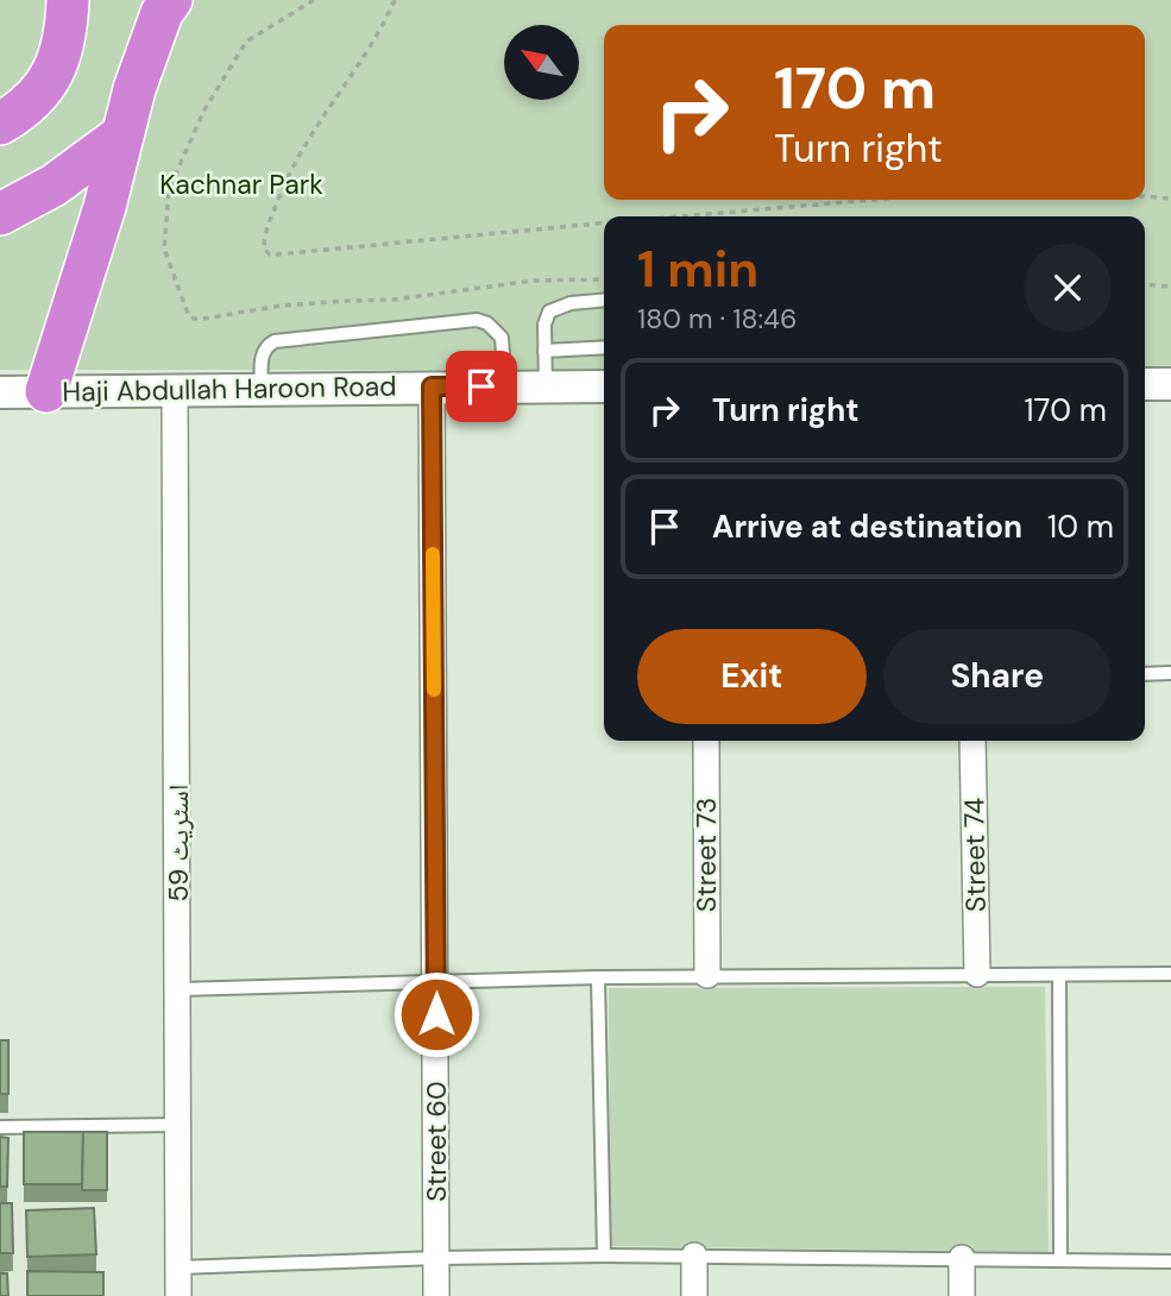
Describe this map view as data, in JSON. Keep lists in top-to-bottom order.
{
  "streets": {
    "street": [
      "Haji Abdullah Haroon Road",
      "اسٹریٹ 59",
      "Street 73",
      "Street 74",
      "Street 60"
    ]
  },
  "crossings": [
    ["Haji Abdullah Haroon Road", "اسٹریٹ 59"],
    ["Haji Abdullah Haroon Road", "Street 60"]
  ],
  "parks": ["Kachnar Park"],
  "north": "top left",
  "page": {
    "turn": ["170 m", "Turn right"],
    "heading": ["1 min", "180 m · 18:46"],
    "list": [
      {
        "name": "Turn right",
        "value": "170 m"
      },
      {
        "name": "Arrive at destination",
        "value": "10 m"
      }
    ],
    "buttons": ["Exit", "Share"]
  }
}
